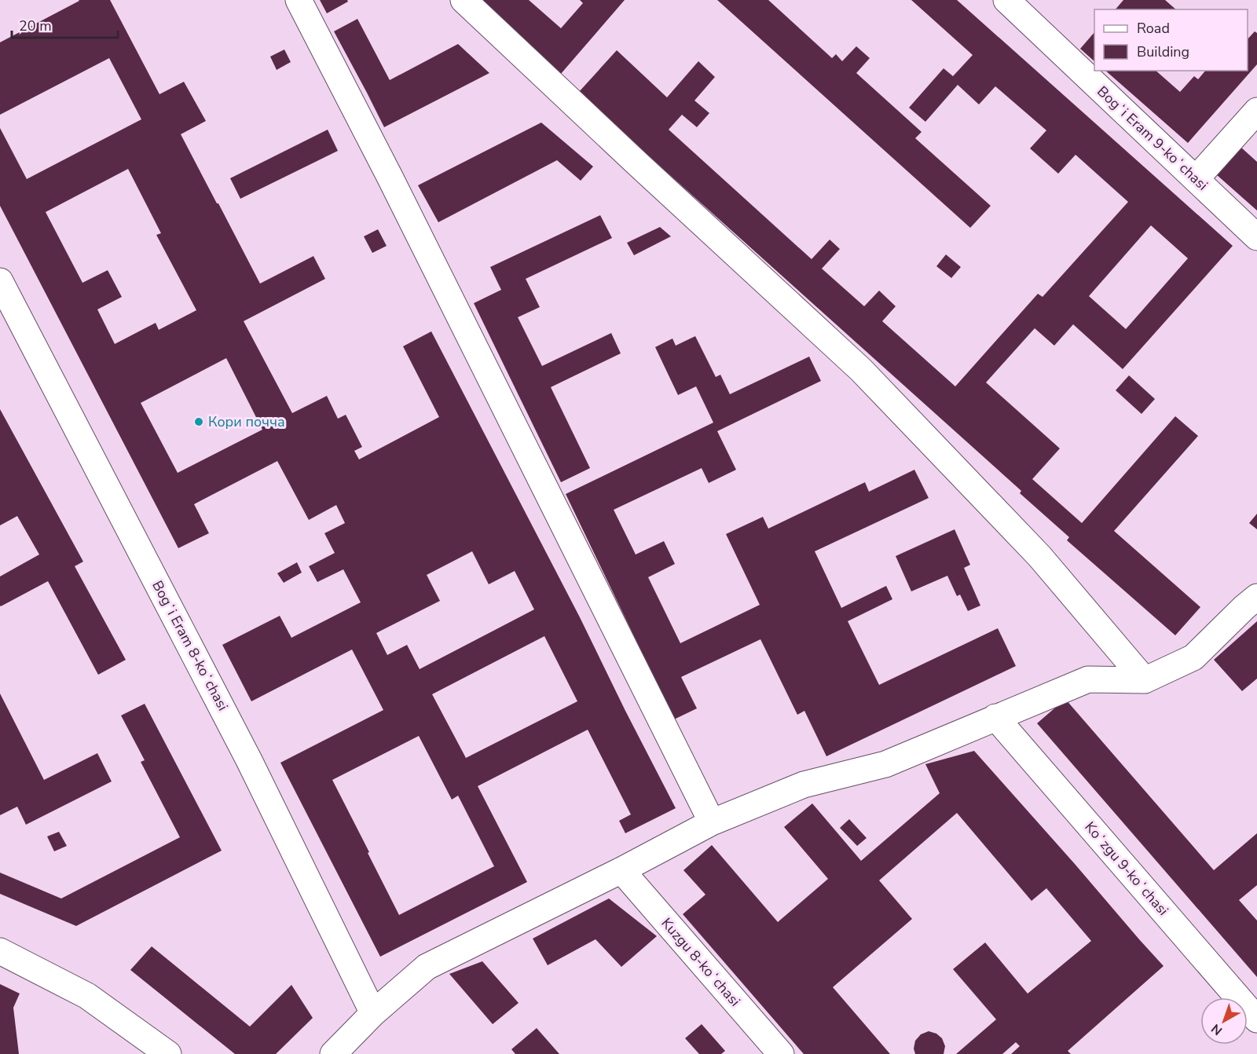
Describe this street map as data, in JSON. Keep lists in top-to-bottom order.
{
  "streets": {
    "street": [
      "Bogʻi Eram 9-koʻchasi",
      "Bogʻi Eram 8-koʻchasi",
      "Koʻzgu 9-koʻchasi",
      "Kuzgu 8-koʻchasi"
    ]
  },
  "places": ["Кори почча"],
  "legend": ["Road", "Building"],
  "scale_bar": "20 m",
  "north": "bottom left"
}
